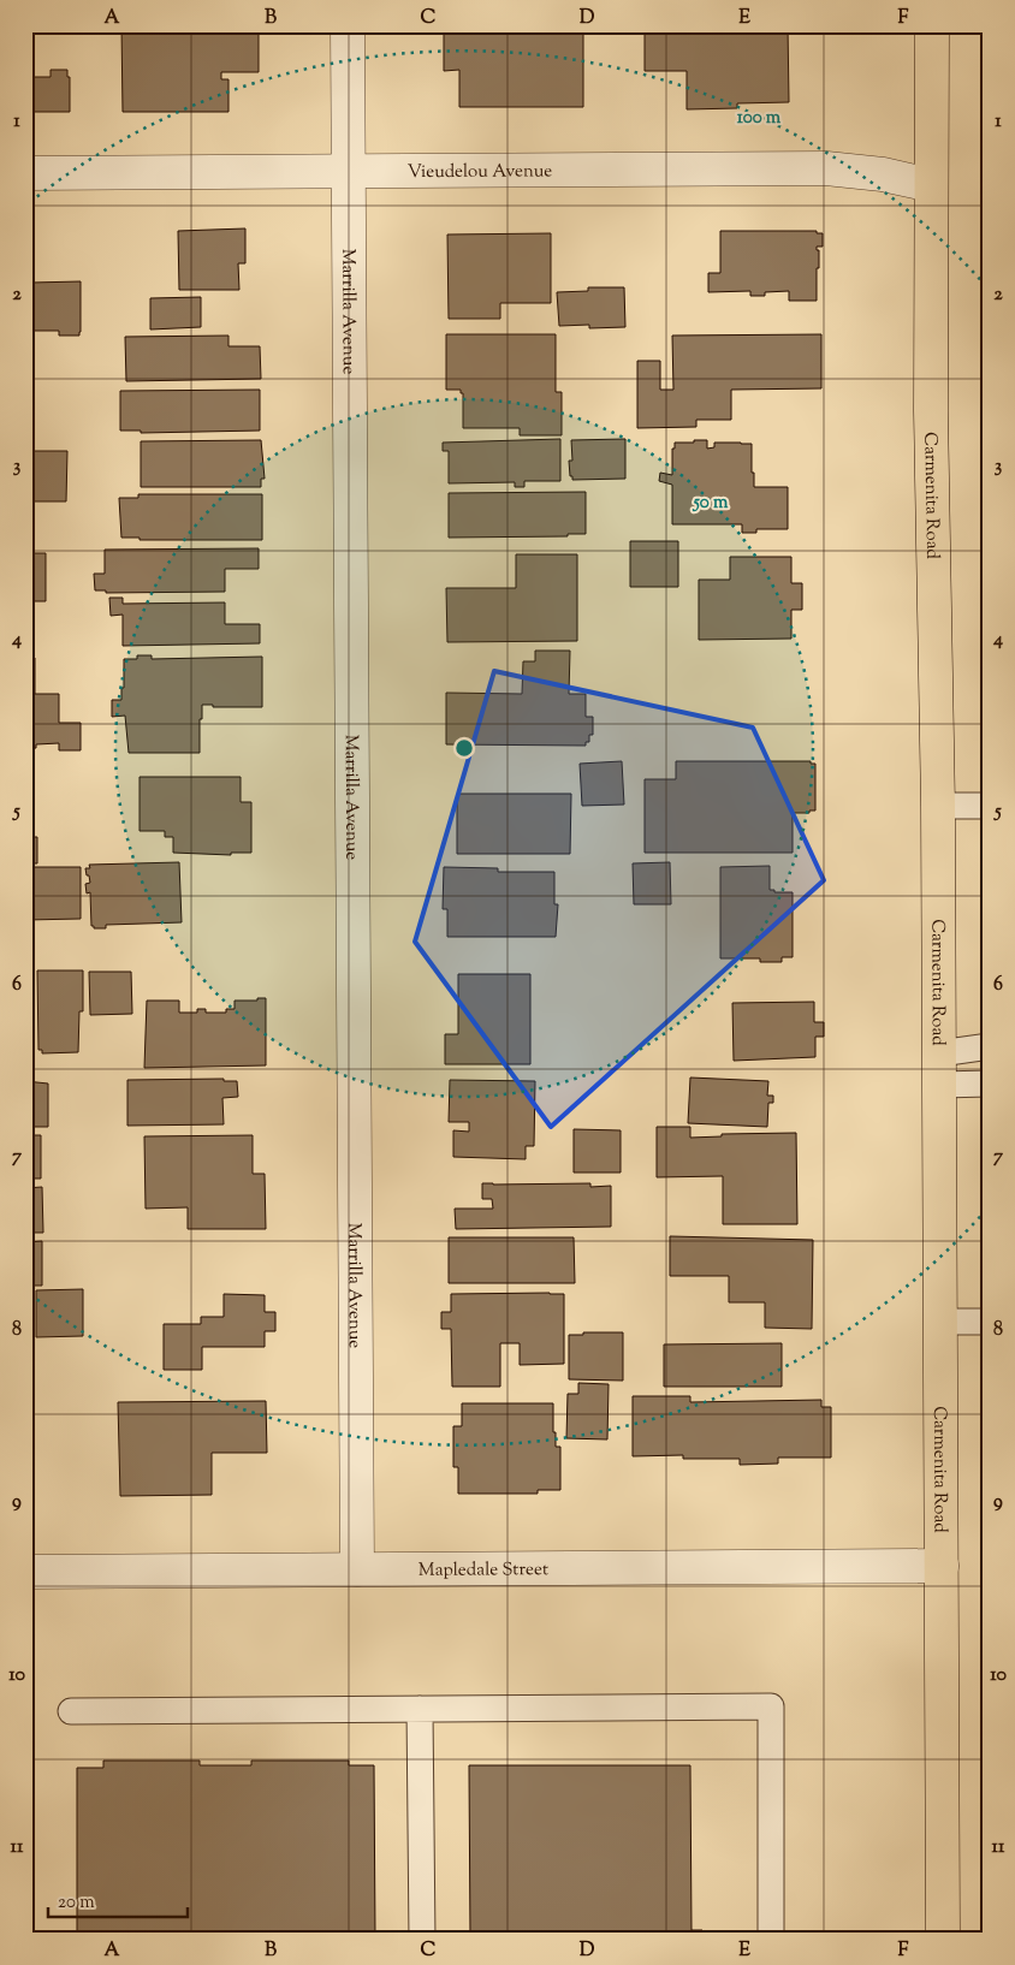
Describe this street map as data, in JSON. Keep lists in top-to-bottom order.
{
  "streets": {
    "main road": ["Carmenita Road"],
    "street": ["Vieudelou Avenue", "Marrilla Avenue", "Mapledale Street"]
  },
  "crossings": [
    ["Vieudelou Avenue", "Marrilla Avenue"],
    ["Vieudelou Avenue", "Carmenita Road"],
    ["Marrilla Avenue", "Mapledale Street"],
    ["Carmenita Road", "Mapledale Street"]
  ],
  "scale_bar": "20 m",
  "grid": {
    "columns": [
      "A",
      "B",
      "C",
      "D",
      "E",
      "F"
    ],
    "rows": [
      "1",
      "2",
      "3",
      "4",
      "5",
      "6",
      "7",
      "8",
      "9",
      "10",
      "11"
    ]
  },
  "rings": ["100 m", "50 m"]
}
